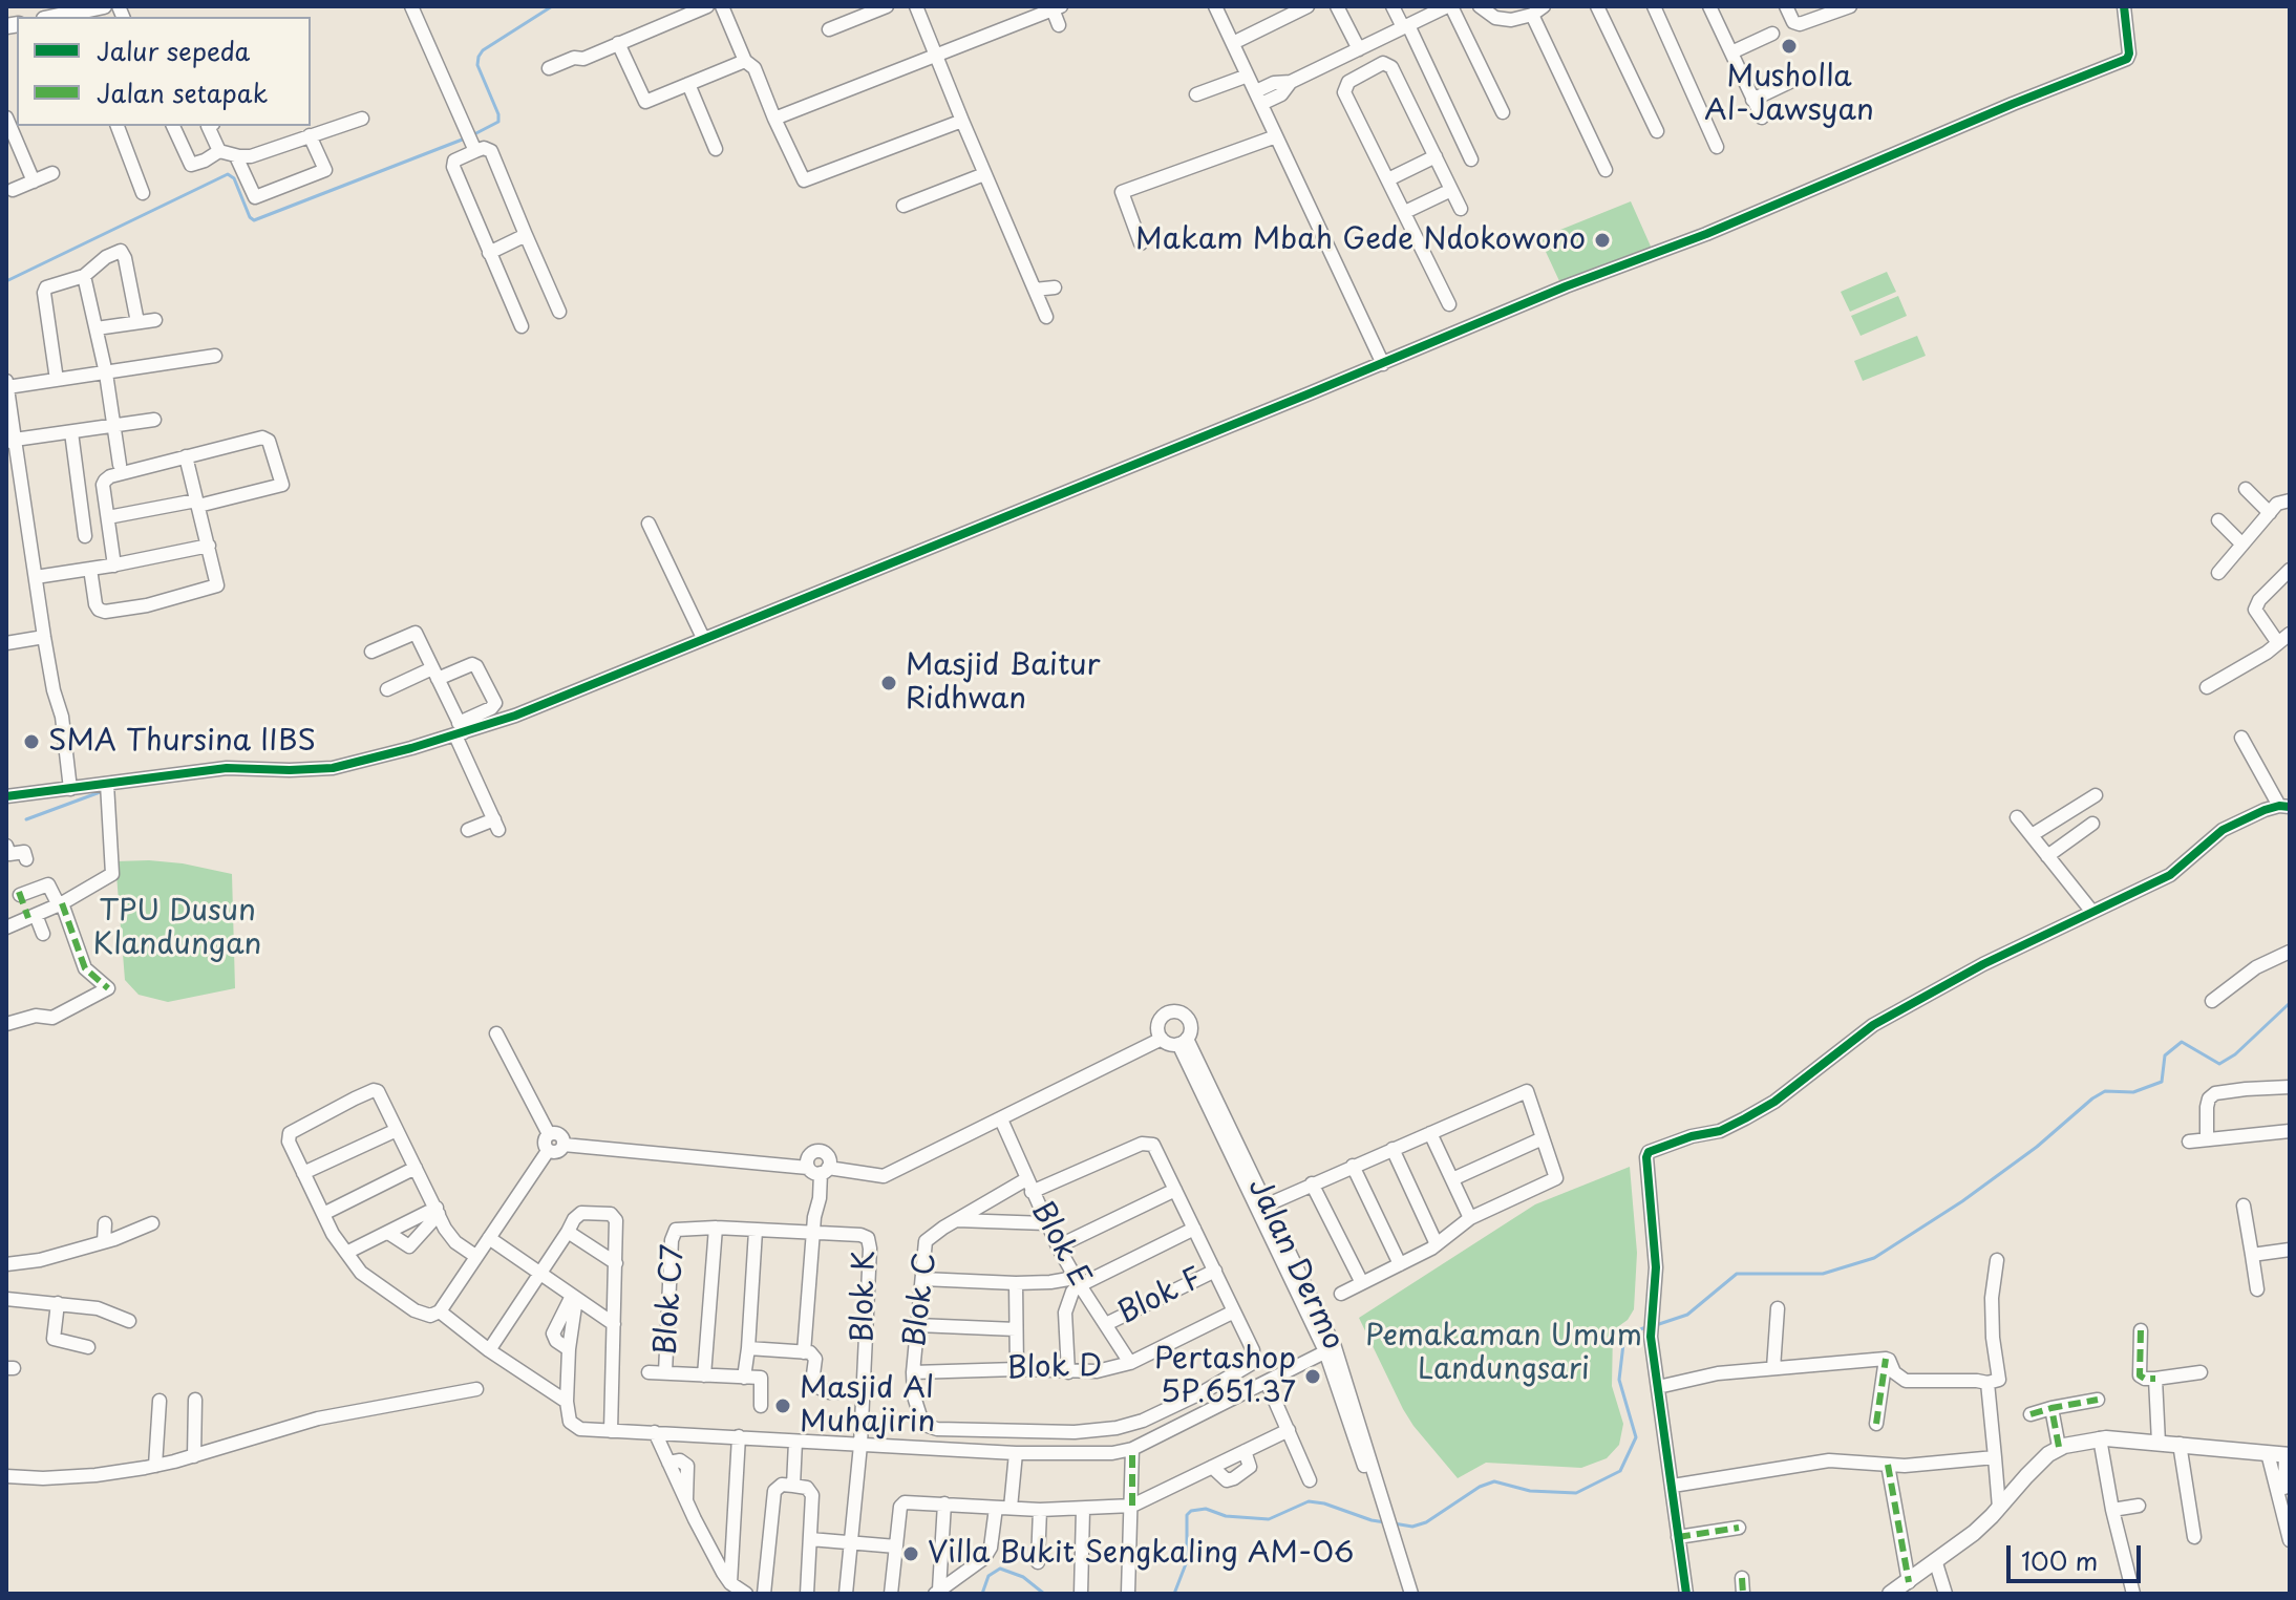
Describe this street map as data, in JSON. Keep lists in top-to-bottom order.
{
  "streets": {
    "street": [
      "Blok E",
      "Jalan Dermo",
      "Blok K",
      "Blok F",
      "Blok C7",
      "Blok C",
      "Blok D"
    ]
  },
  "crossings": [
    ["Blok E", "Blok F"],
    ["Blok E", "Blok C"],
    ["Blok E", "Blok D"],
    ["Blok K", "Blok C7"],
    ["Blok C", "Blok D"]
  ],
  "parks": ["TPU Dusun Klandungan", "Pemakaman Umum Landungsari"],
  "places": [
    "Musholla Al-Jawsyan",
    "Makam Mbah Gede Ndokowono",
    "Masjid Baitur Ridhwan",
    "SMA Thursina IIBS",
    "Pertashop 5P.651.37",
    "Masjid Al Muhajirin",
    "Villa Bukit Sengkaling AM-06"
  ],
  "legend": ["Jalur sepeda", "Jalan setapak"],
  "scale_bar": "100 m"
}
